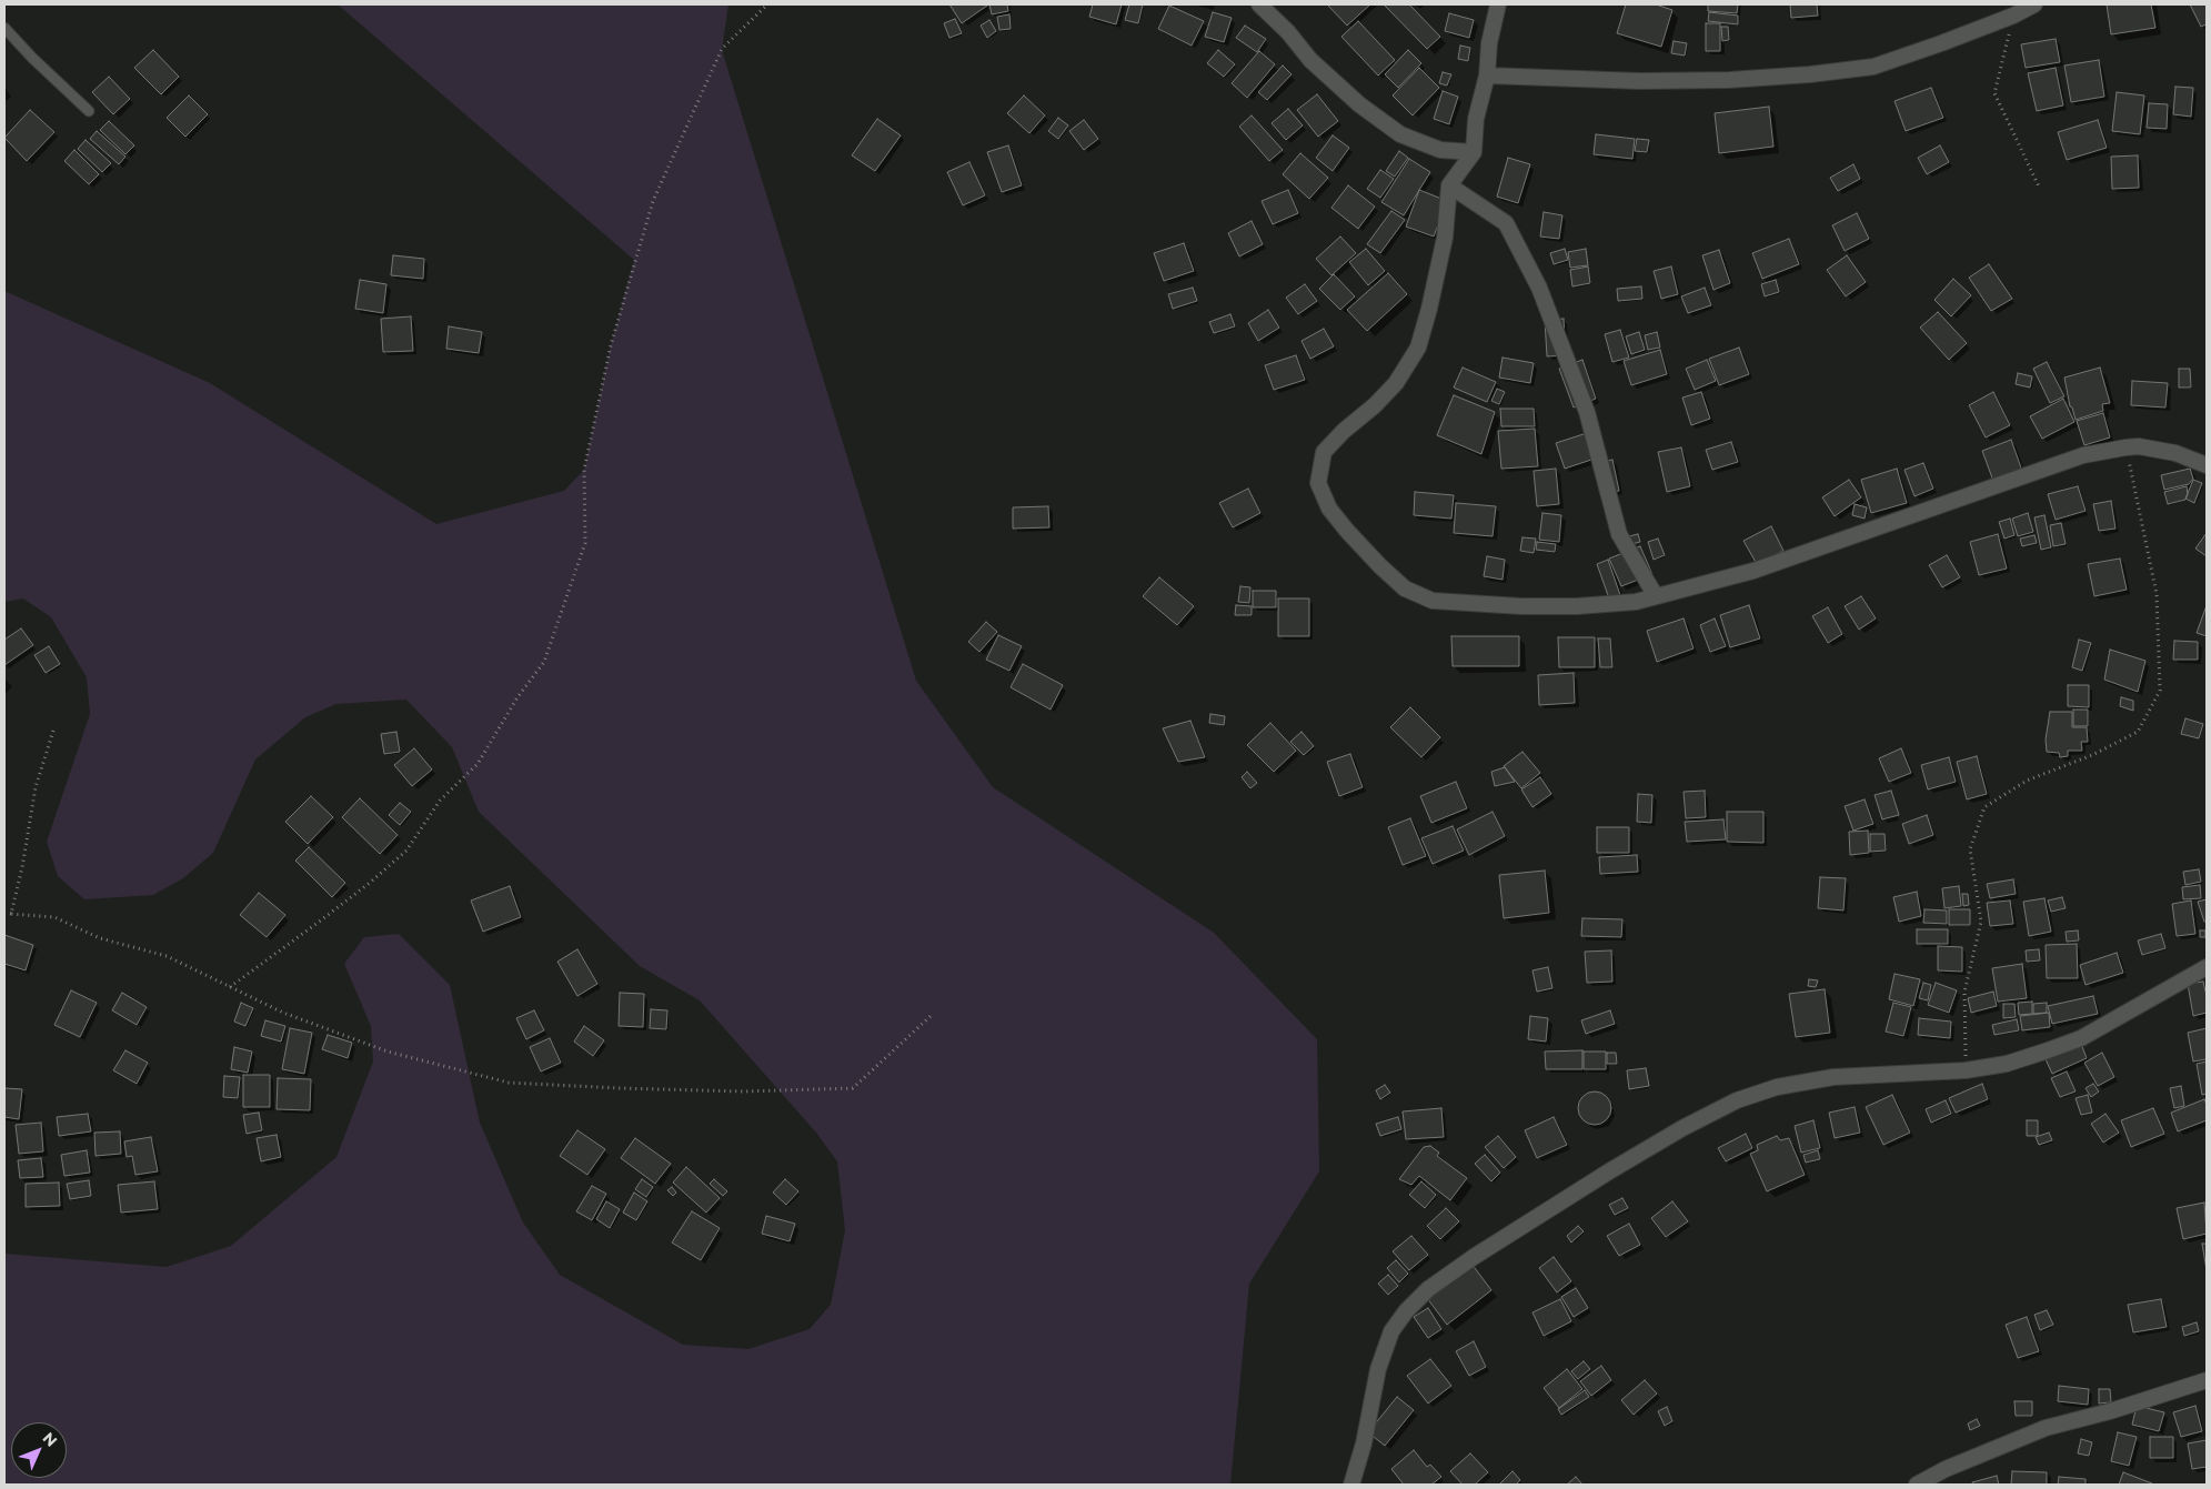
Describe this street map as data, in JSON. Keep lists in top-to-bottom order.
{
  "north": "top right"
}
